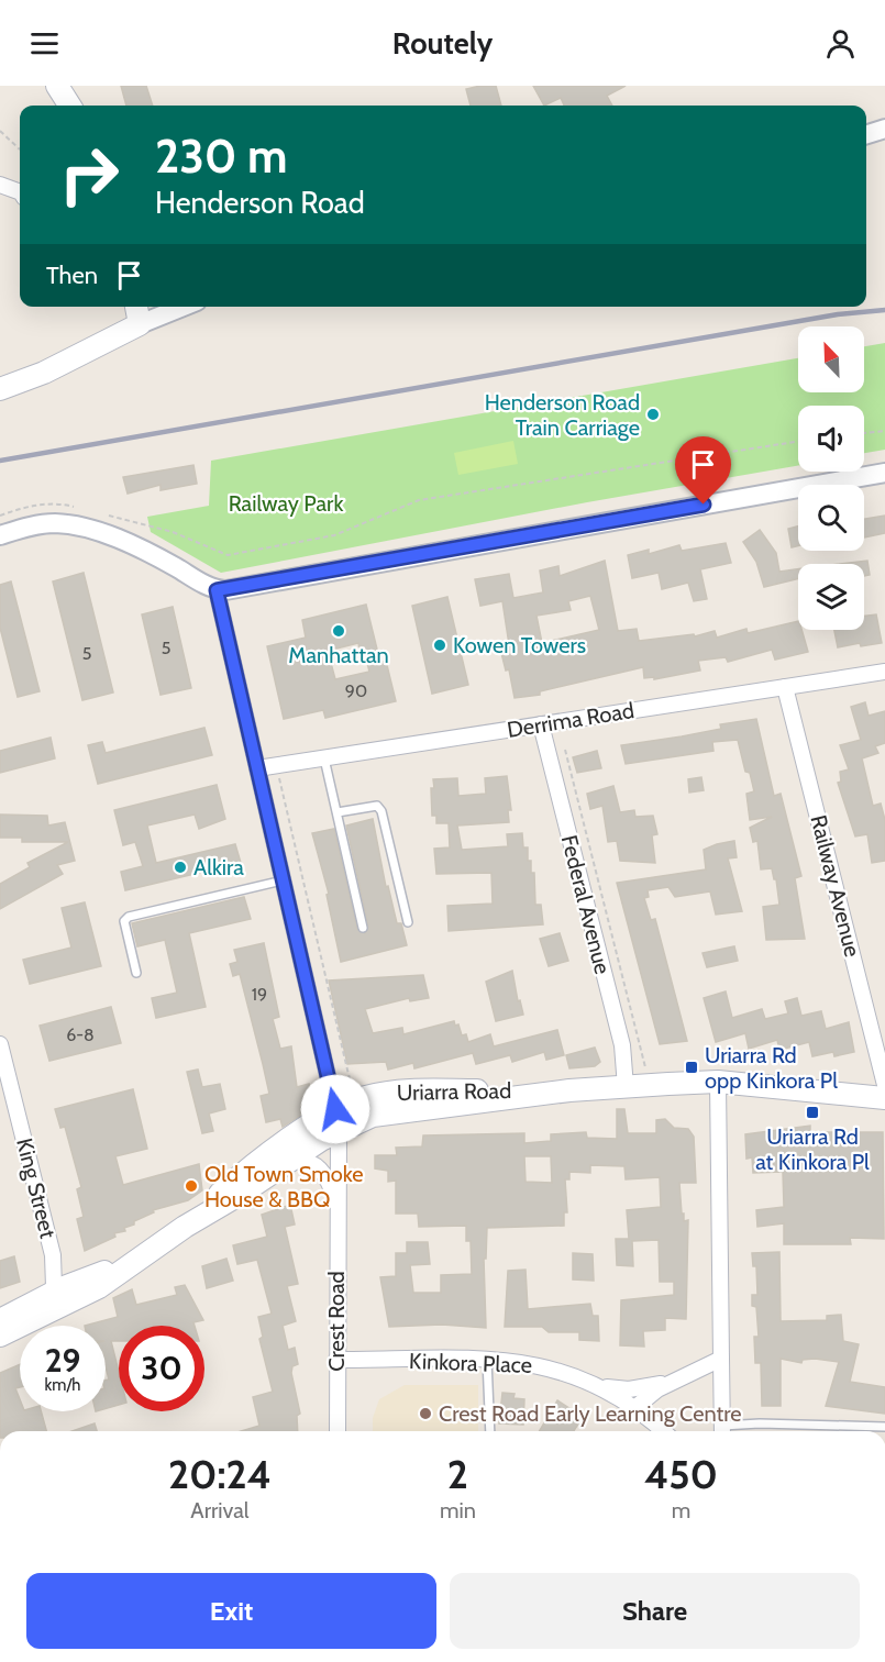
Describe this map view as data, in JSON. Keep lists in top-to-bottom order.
{
  "streets": {
    "main road": ["Uriarra Road"],
    "street": [
      "Derrima Road",
      "Railway Avenue",
      "Federal Avenue",
      "King Street",
      "Crest Road",
      "Kinkora Place"
    ]
  },
  "crossings": [
    ["Derrima Road", "Railway Avenue"],
    ["Derrima Road", "Federal Avenue"],
    ["Derrima Road", "Crest Road"],
    ["Federal Avenue", "Uriarra Road"],
    ["Uriarra Road", "King Street"],
    ["Uriarra Road", "Crest Road"],
    ["Crest Road", "Kinkora Place"]
  ],
  "parks": ["Railway Park"],
  "places": {
    "other": [
      "Henderson Road Train Carriage",
      "Manhattan",
      "Kowen Towers",
      "Alkira",
      "Old Town Smoke House & BBQ",
      "Crest Road Early Learning Centre"
    ],
    "transit": ["Uriarra Rd opp Kinkora Pl", "Uriarra Rd at Kinkora Pl"]
  },
  "house_numbers": [
    "5",
    "5",
    "90",
    "19",
    "6-8"
  ],
  "north": "top left",
  "page": {
    "header": "Routely",
    "turn": ["230 m", "Henderson Road"],
    "then": "Then",
    "speed": "29 km/h",
    "limit": "30",
    "eta": [
      "20:24",
      "Arrival",
      "2",
      "min",
      "450",
      "m"
    ],
    "buttons": ["Exit", "Share"]
  }
}
